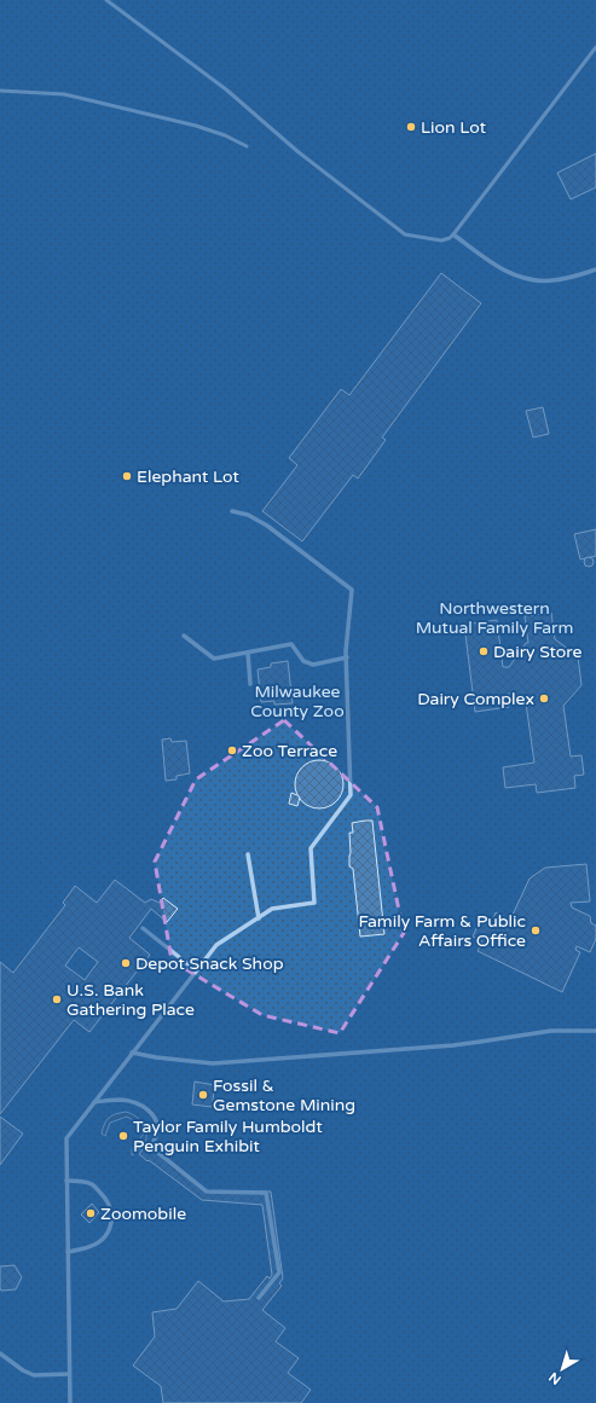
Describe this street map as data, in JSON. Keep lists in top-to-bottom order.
{
  "parks": ["Northwestern Mutual Family Farm", "Milwaukee County Zoo"],
  "places": [
    "Lion Lot",
    "Elephant Lot",
    "Dairy Store",
    "Dairy Complex",
    "Zoo Terrace",
    "Family Farm & Public Affairs Office",
    "Depot Snack Shop",
    "U.S. Bank Gathering Place",
    "Fossil & Gemstone Mining",
    "Taylor Family Humboldt Penguin Exhibit",
    "Zoomobile"
  ],
  "north": "bottom left"
}
